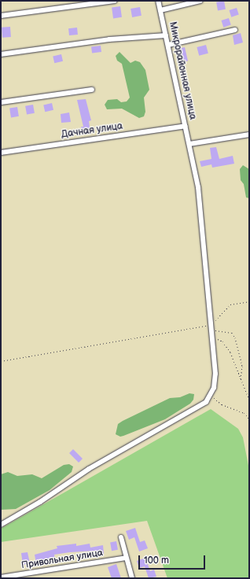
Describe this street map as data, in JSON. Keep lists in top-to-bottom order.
{
  "streets": {
    "street": ["Микрорайонная улица", "Дачная улица", "Привольная улица"]
  },
  "crossings": [
    ["Микрорайонная улица", "Дачная улица"]
  ],
  "scale_bar": "100 m"
}
